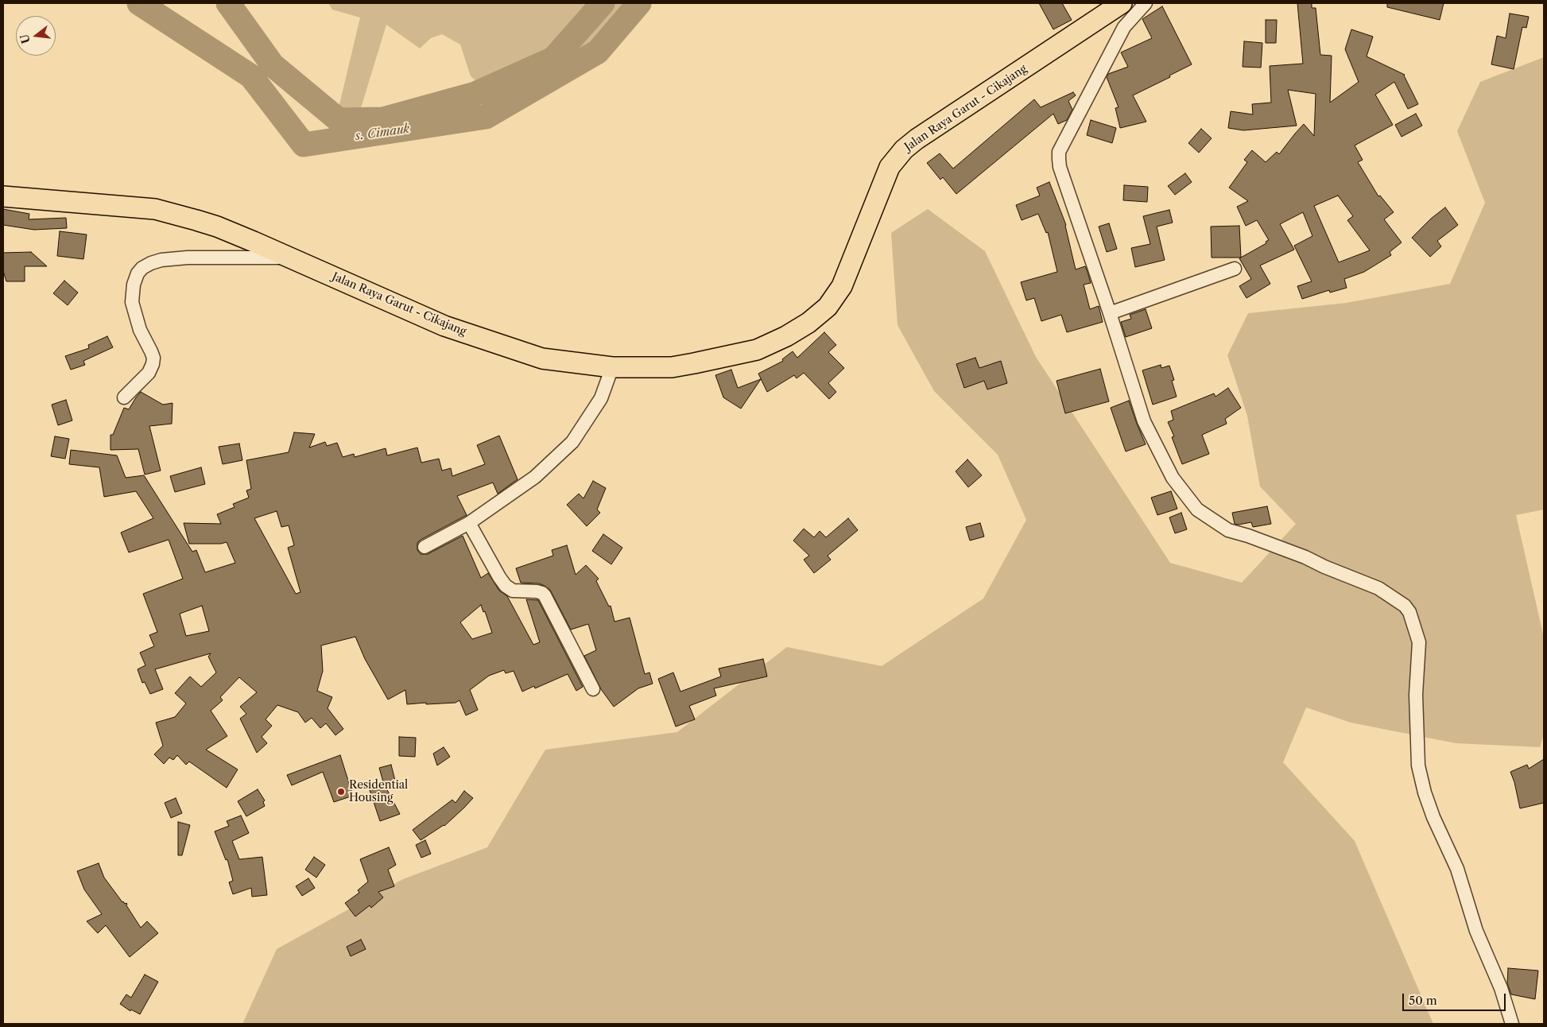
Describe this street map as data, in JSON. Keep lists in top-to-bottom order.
{
  "streets": {
    "main road": ["Jalan Raya Garut - Cikajang"]
  },
  "water": ["s. Cimauk"],
  "places": ["Residential Housing"],
  "scale_bar": "50 m",
  "north": "left"
}
